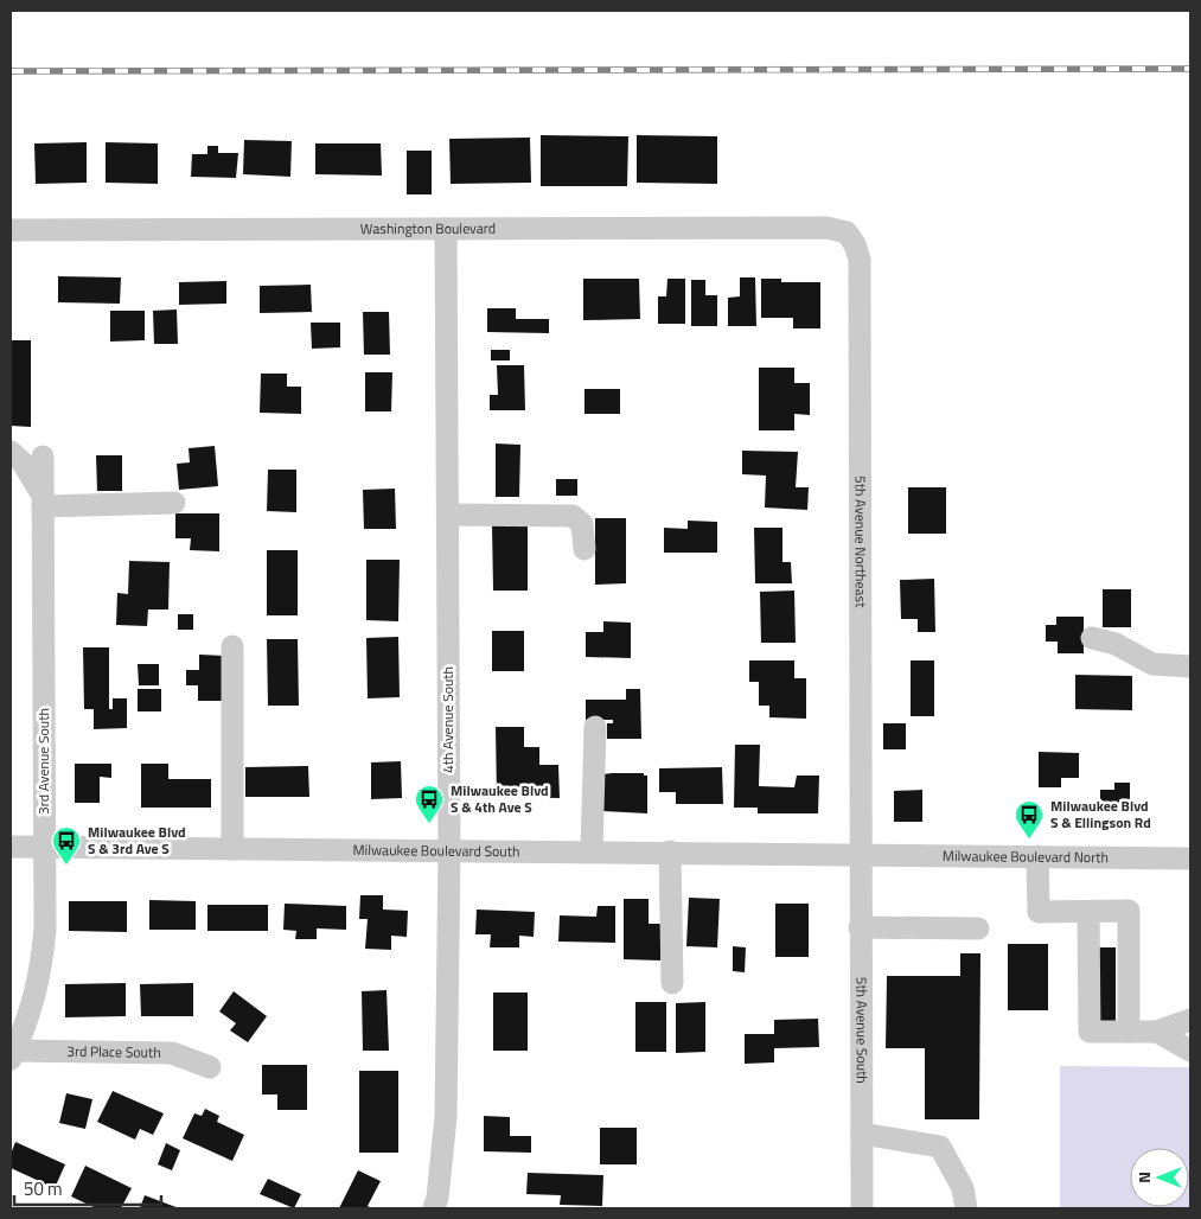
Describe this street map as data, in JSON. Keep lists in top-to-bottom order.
{
  "streets": {
    "street": [
      "Washington Boulevard",
      "5th Avenue Northeast",
      "4th Avenue South",
      "3rd Avenue South",
      "Milwaukee Boulevard South",
      "Milwaukee Boulevard North",
      "5th Avenue South",
      "3rd Place South"
    ]
  },
  "crossings": [
    ["Washington Boulevard", "5th Avenue Northeast"],
    ["Washington Boulevard", "4th Avenue South"],
    ["5th Avenue Northeast", "Milwaukee Boulevard South"],
    ["5th Avenue Northeast", "Milwaukee Boulevard North"],
    ["5th Avenue Northeast", "5th Avenue South"],
    ["4th Avenue South", "Milwaukee Boulevard South"],
    ["3rd Avenue South", "Milwaukee Boulevard South"],
    ["3rd Avenue South", "3rd Place South"],
    ["Milwaukee Boulevard South", "Milwaukee Boulevard North"],
    ["Milwaukee Boulevard South", "5th Avenue South"],
    ["Milwaukee Boulevard North", "5th Avenue South"]
  ],
  "places": {
    "bus stop": ["Milwaukee Blvd S & 4th Ave S", "Milwaukee Blvd S & Ellingson Rd", "Milwaukee Blvd S & 3rd Ave S"]
  },
  "scale_bar": "50 m",
  "north": "left"
}
